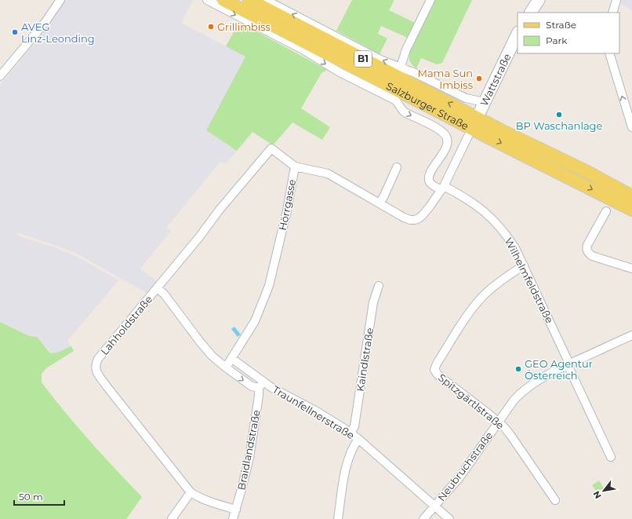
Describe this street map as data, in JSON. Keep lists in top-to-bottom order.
{
  "streets": {
    "main road": ["B1", "Salzburger Straße"],
    "street": [
      "Wattstraße",
      "Hörrgasse",
      "Wilhelmfeldstraße",
      "Lahholdstraße",
      "Kaindlstraße",
      "Spitzgärtlstraße",
      "Traunfellnerstraße",
      "Braidlandstraße",
      "Neubruchstraße"
    ]
  },
  "crossings": [
    ["Wattstraße", "Salzburger Straße"],
    ["Salzburger Straße", "Hörrgasse"],
    ["Salzburger Straße", "Wilhelmfeldstraße"],
    ["Hörrgasse", "Wilhelmfeldstraße"],
    ["Hörrgasse", "Lahholdstraße"],
    ["Hörrgasse", "Traunfellnerstraße"],
    ["Wilhelmfeldstraße", "Spitzgärtlstraße"],
    ["Wilhelmfeldstraße", "Neubruchstraße"],
    ["Lahholdstraße", "Traunfellnerstraße"],
    ["Lahholdstraße", "Braidlandstraße"],
    ["Kaindlstraße", "Traunfellnerstraße"],
    ["Spitzgärtlstraße", "Neubruchstraße"],
    ["Traunfellnerstraße", "Braidlandstraße"],
    ["Traunfellnerstraße", "Neubruchstraße"]
  ],
  "places": [
    "Grillimbiss",
    "AVEG Linz-Leonding",
    "Mama Sun Imbiss",
    "BP Waschanlage",
    "GEO Agentur Österreich"
  ],
  "legend": ["Straße", "Park"],
  "scale_bar": "50 m",
  "north": "bottom left"
}
